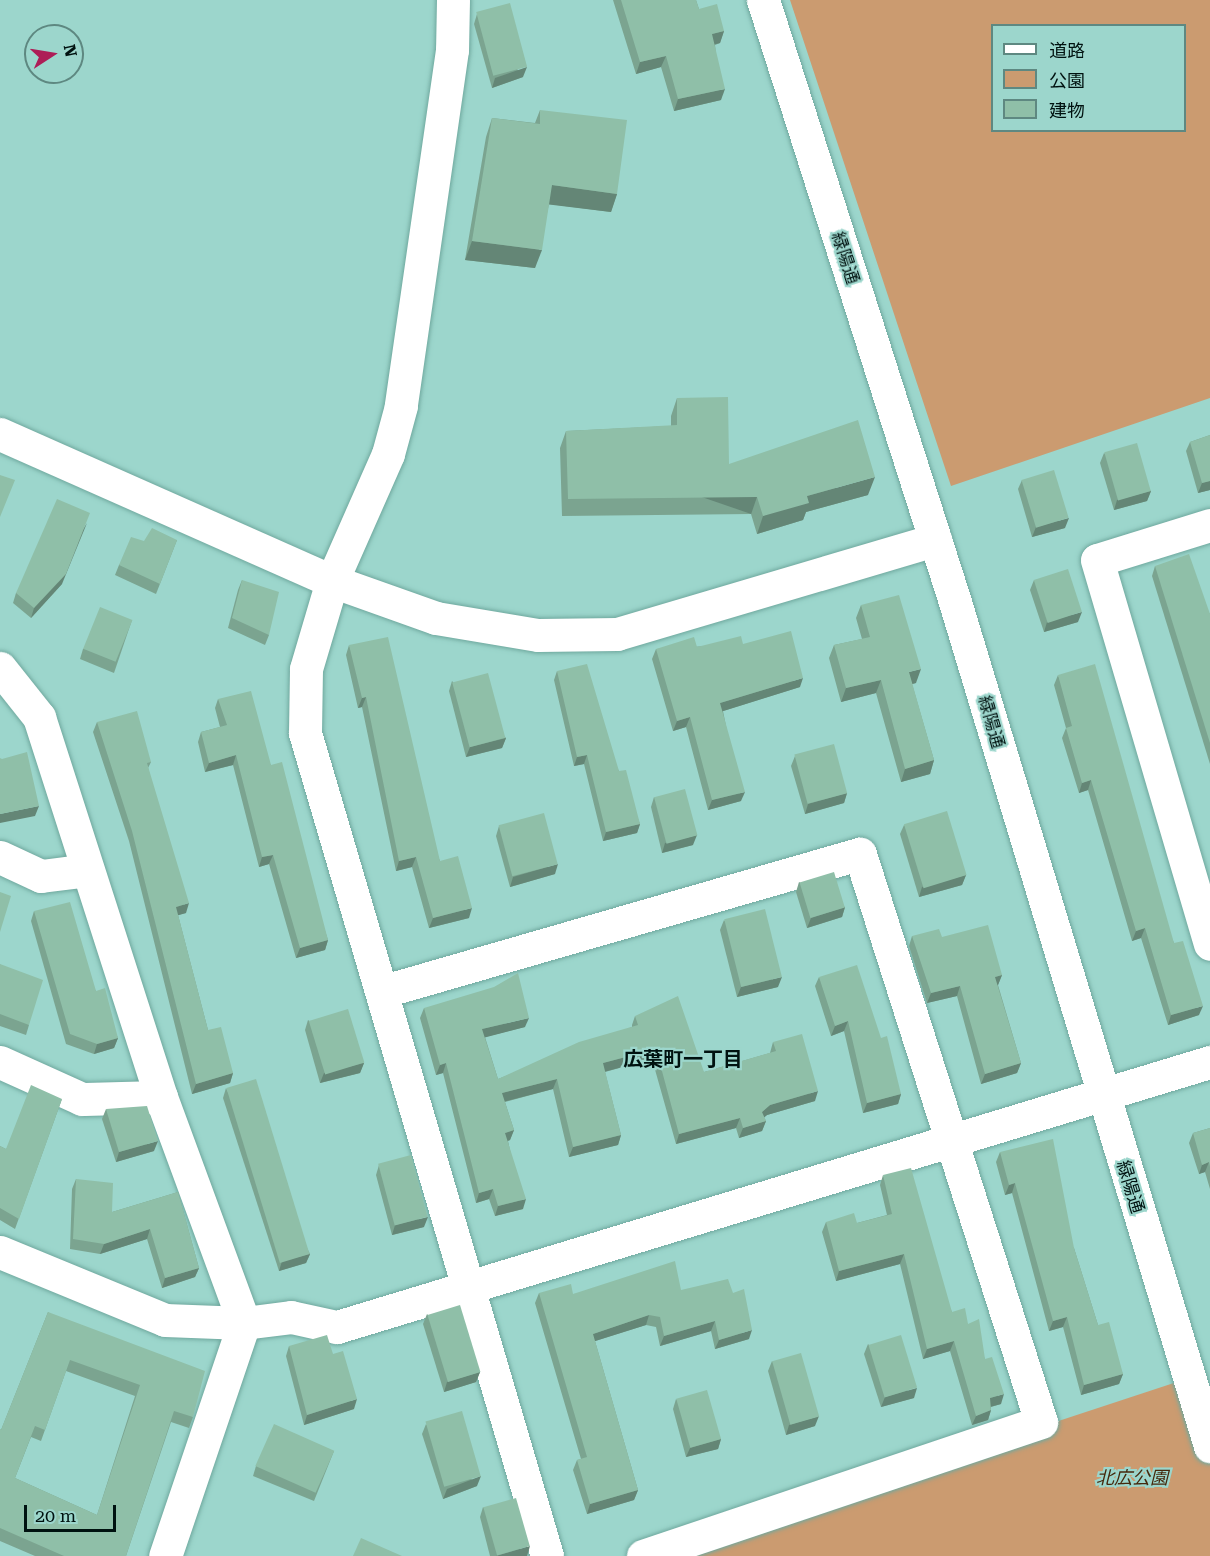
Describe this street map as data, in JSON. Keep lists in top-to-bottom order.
{
  "streets": {
    "street": ["緑陽通"]
  },
  "districts": ["広葉町一丁目"],
  "parks": ["北広公園"],
  "legend": ["道路", "公園", "建物"],
  "scale_bar": "20 m",
  "north": "right"
}
